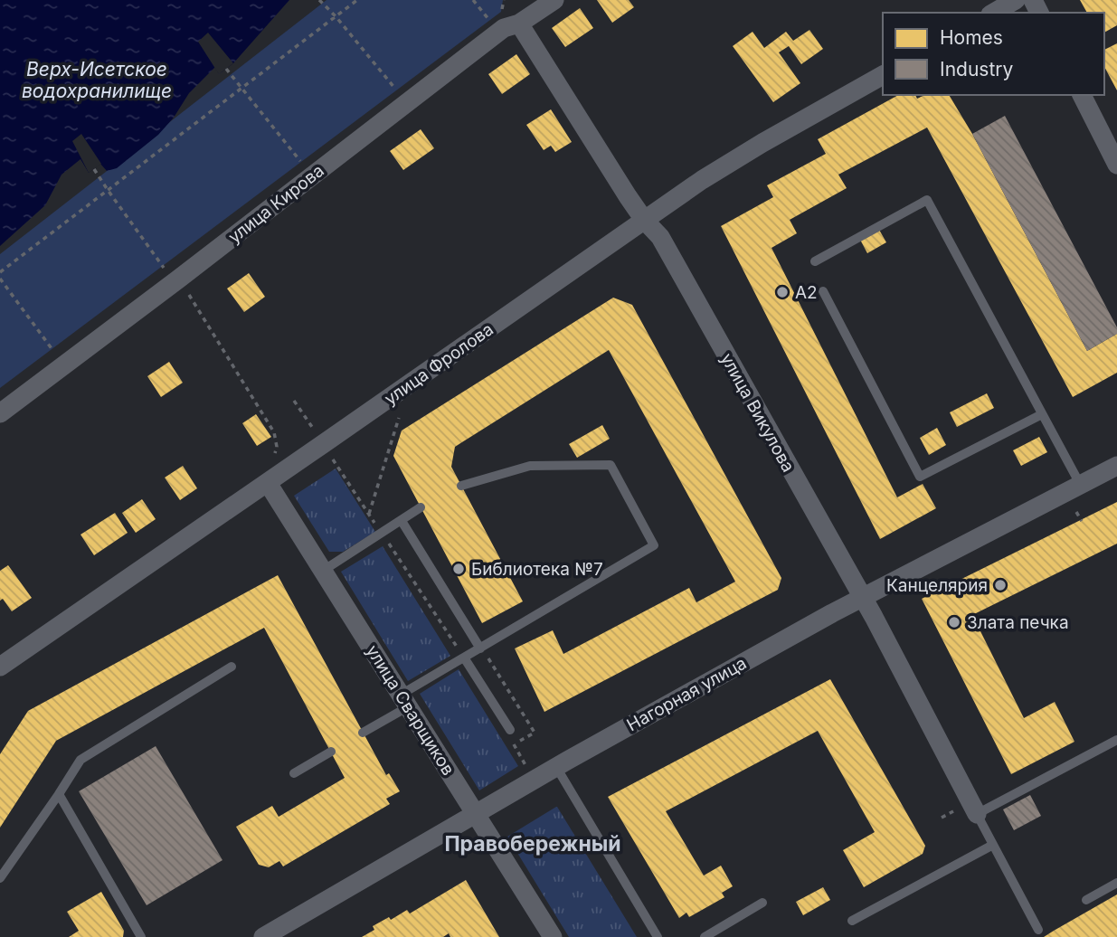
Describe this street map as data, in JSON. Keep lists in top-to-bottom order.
{
  "streets": {
    "street": [
      "улица Кирова",
      "улица Фролова",
      "улица Викулова",
      "Нагорная улица",
      "улица Сварщиков"
    ]
  },
  "crossings": [
    ["улица Кирова", "улица Викулова"],
    ["улица Фролова", "улица Викулова"],
    ["улица Фролова", "улица Сварщиков"],
    ["улица Викулова", "Нагорная улица"],
    ["Нагорная улица", "улица Сварщиков"]
  ],
  "districts": ["Правобережный"],
  "water": ["Верх-Исетское водохранилище"],
  "places": [
    "А2",
    "Библиотека №7",
    "Канцелярия",
    "Злата печка"
  ],
  "legend": ["Homes", "Industry"]
}
